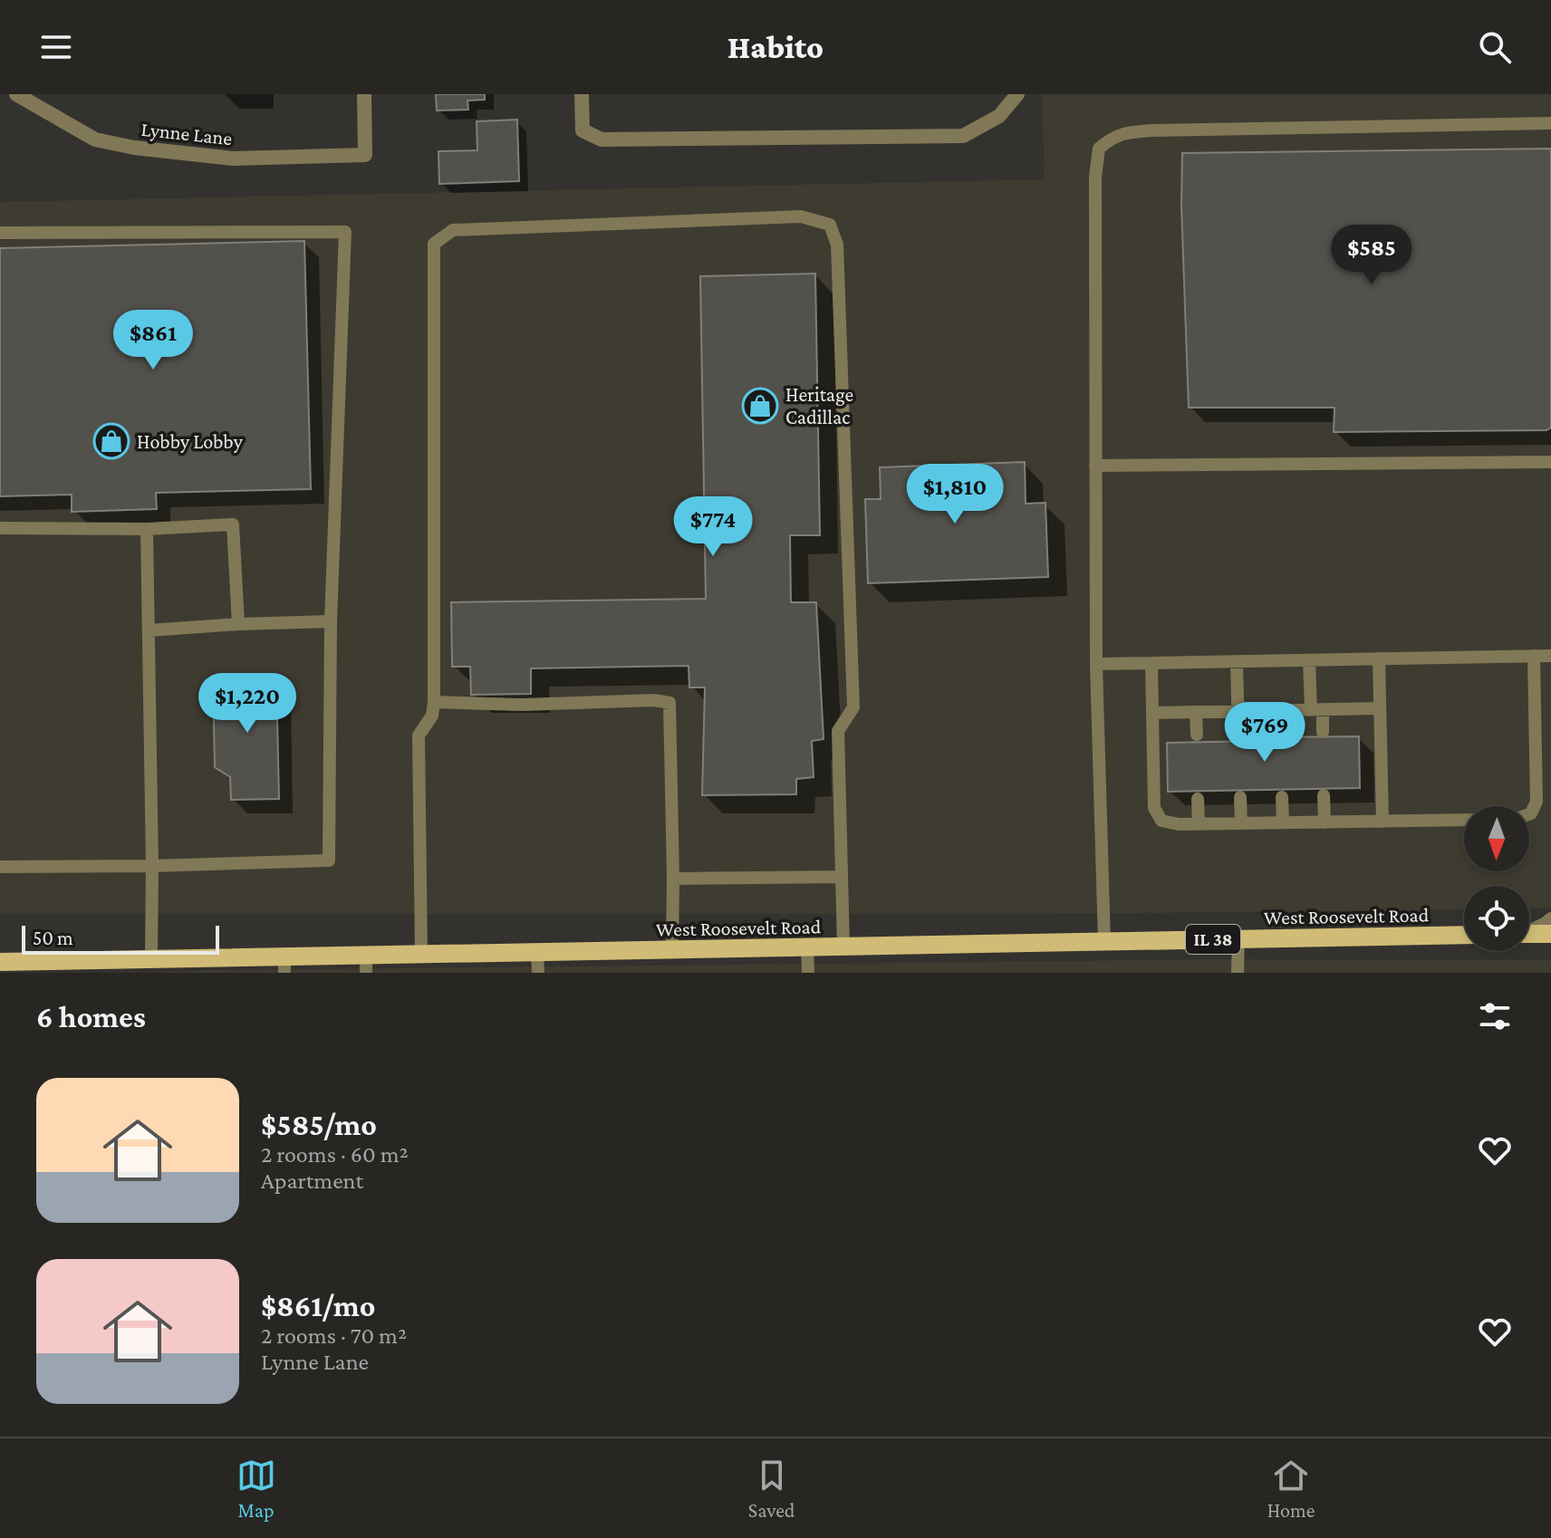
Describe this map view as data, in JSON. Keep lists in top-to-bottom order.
{
  "streets": {
    "main road": ["West Roosevelt Road", "IL 38"],
    "street": ["Lynne Lane"]
  },
  "places": {
    "shop": ["Heritage Cadillac", "Hobby Lobby"]
  },
  "scale_bar": "50 m",
  "north": "bottom",
  "page": {
    "header": "Habito",
    "price": [
      "$585",
      "$861",
      "$1,810",
      "$774",
      "$1,220",
      "$769"
    ],
    "scale": "50 m",
    "heading": "6 homes",
    "list": [
      {
        "name": "$585/mo",
        "note": "2 rooms · 60 m² · Apartment"
      },
      {
        "name": "$861/mo",
        "note": "2 rooms · 70 m² · Lynne Lane"
      }
    ],
    "tabs": ["Map", "Saved", "Home"]
  }
}
